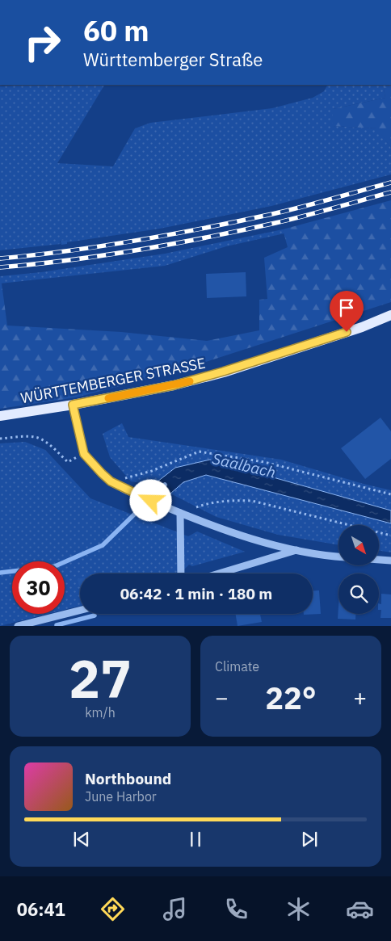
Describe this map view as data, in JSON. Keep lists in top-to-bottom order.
{
  "streets": {
    "main road": ["WÜRTTEMBERGER STRASSE"]
  },
  "water": ["Saalbach"],
  "north": "bottom right",
  "page": {
    "turn": ["60 m", "Württemberger Straße"],
    "limit": "30",
    "trip": "06:42 · 1 min · 180 m",
    "tile": [
      ["27", "km/h"],
      "Climate"
    ],
    "heat": ["−", "22°", "+"],
    "song": ["Northbound", "June Harbor"],
    "tabs": "06:41"
  }
}
